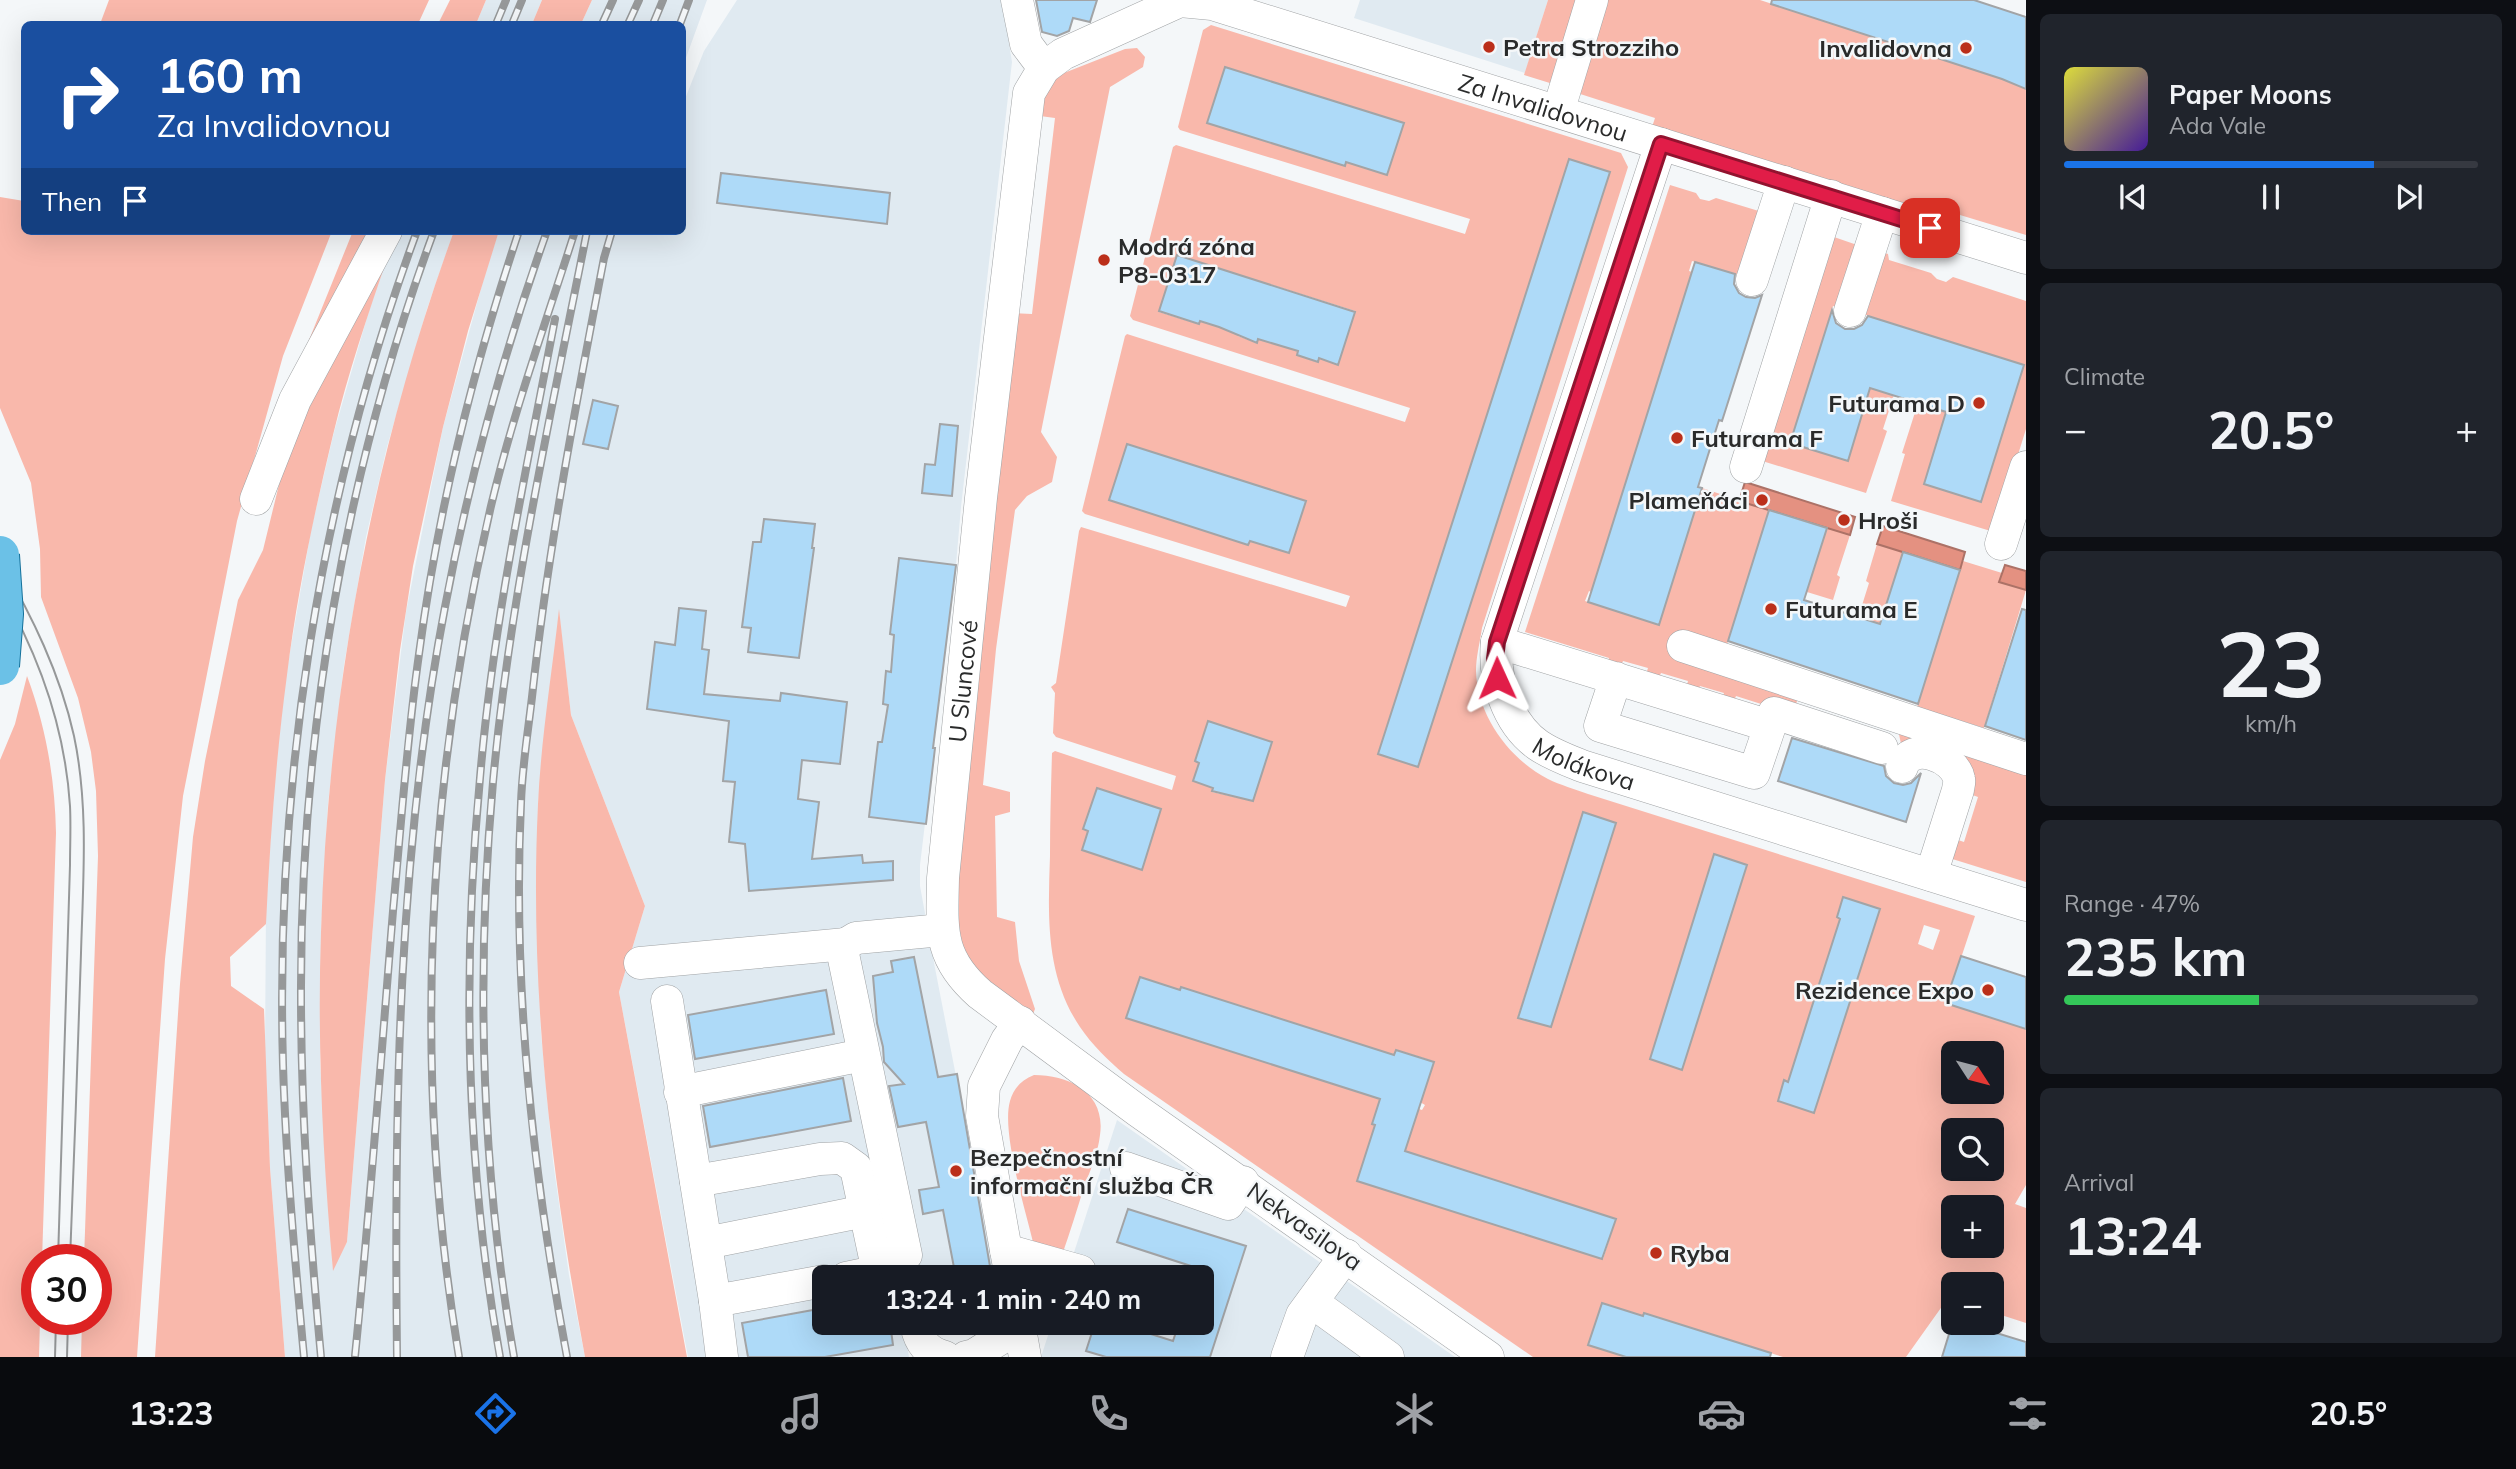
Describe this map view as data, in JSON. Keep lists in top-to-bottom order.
{
  "streets": {
    "street": [
      "Za Invalidovnou",
      "U Sluncové",
      "Molákova",
      "Nekvasilova"
    ]
  },
  "crossings": [
    ["Za Invalidovnou", "U Sluncové"],
    ["Za Invalidovnou", "Molákova"],
    ["U Sluncové", "Nekvasilova"]
  ],
  "places": [
    "Petra Strozziho",
    "Invalidovna",
    "Modrá zóna P8-0317",
    "Futurama D",
    "Futurama F",
    "Plameňáci",
    "Hroši",
    "Futurama E",
    "Rezidence Expo",
    "Bezpečnostní informační služba ČR",
    "Ryba"
  ],
  "north": "bottom right",
  "page": {
    "turn": ["160 m", "Za Invalidovnou"],
    "song": ["Paper Moons", "Ada Vale"],
    "then": "Then",
    "tile": [
      "Climate",
      ["23", "km/h"],
      ["Range · 47%", "235 km"],
      ["Arrival", "13:24"]
    ],
    "heat": ["−", "20.5°", "+"],
    "map_buttons": ["+", "−"],
    "limit": "30",
    "trip": "13:24 · 1 min · 240 m",
    "tabs": ["13:23", "20.5°"]
  }
}
